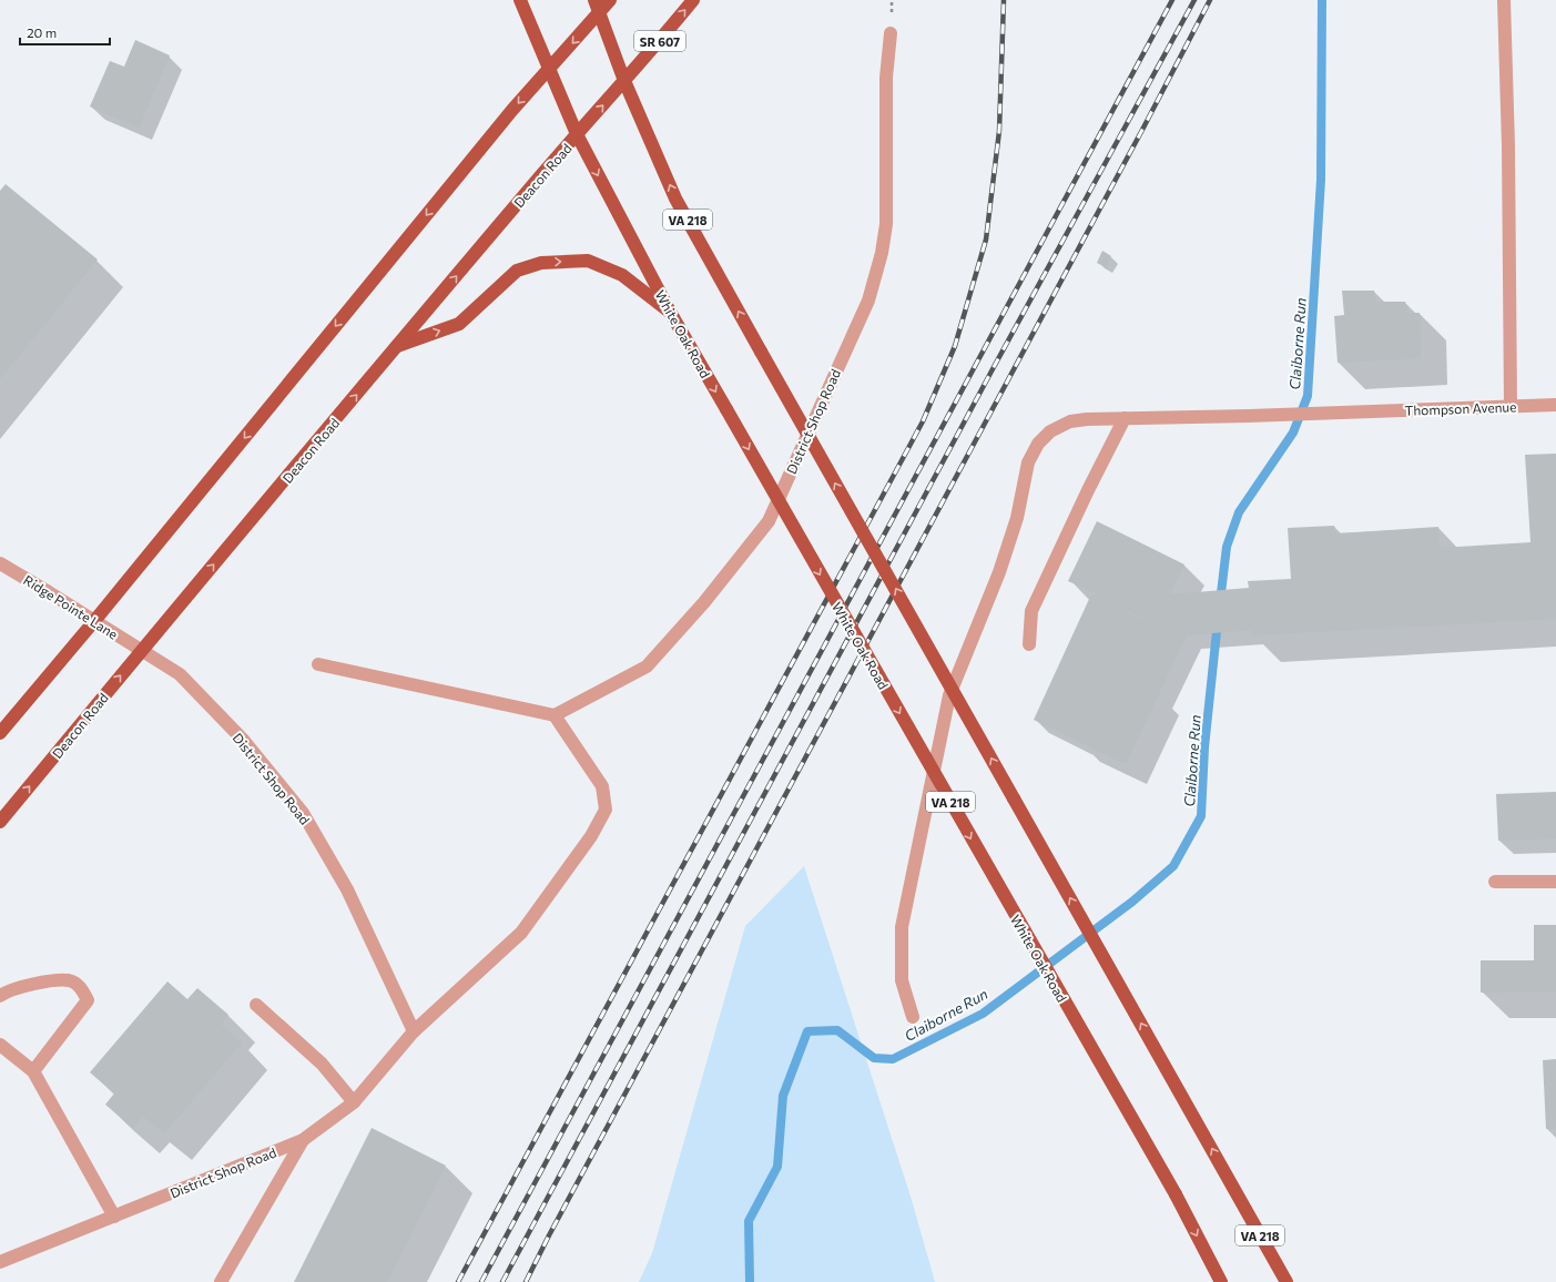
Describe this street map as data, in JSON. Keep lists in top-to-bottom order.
{
  "streets": {
    "main road": [
      "SR 607",
      "Deacon Road",
      "VA 218",
      "White Oak Road"
    ],
    "street": ["Thompson Avenue", "District Shop Road", "Ridge Pointe Lane"]
  },
  "crossings": [
    ["SR 607", "Deacon Road"],
    ["SR 607", "VA 218"],
    ["Deacon Road", "VA 218"],
    ["Deacon Road", "White Oak Road"],
    ["Deacon Road", "District Shop Road"],
    ["Deacon Road", "Ridge Pointe Lane"],
    ["District Shop Road", "Ridge Pointe Lane"]
  ],
  "water": ["Claiborne Run"],
  "scale_bar": "20 m"
}
